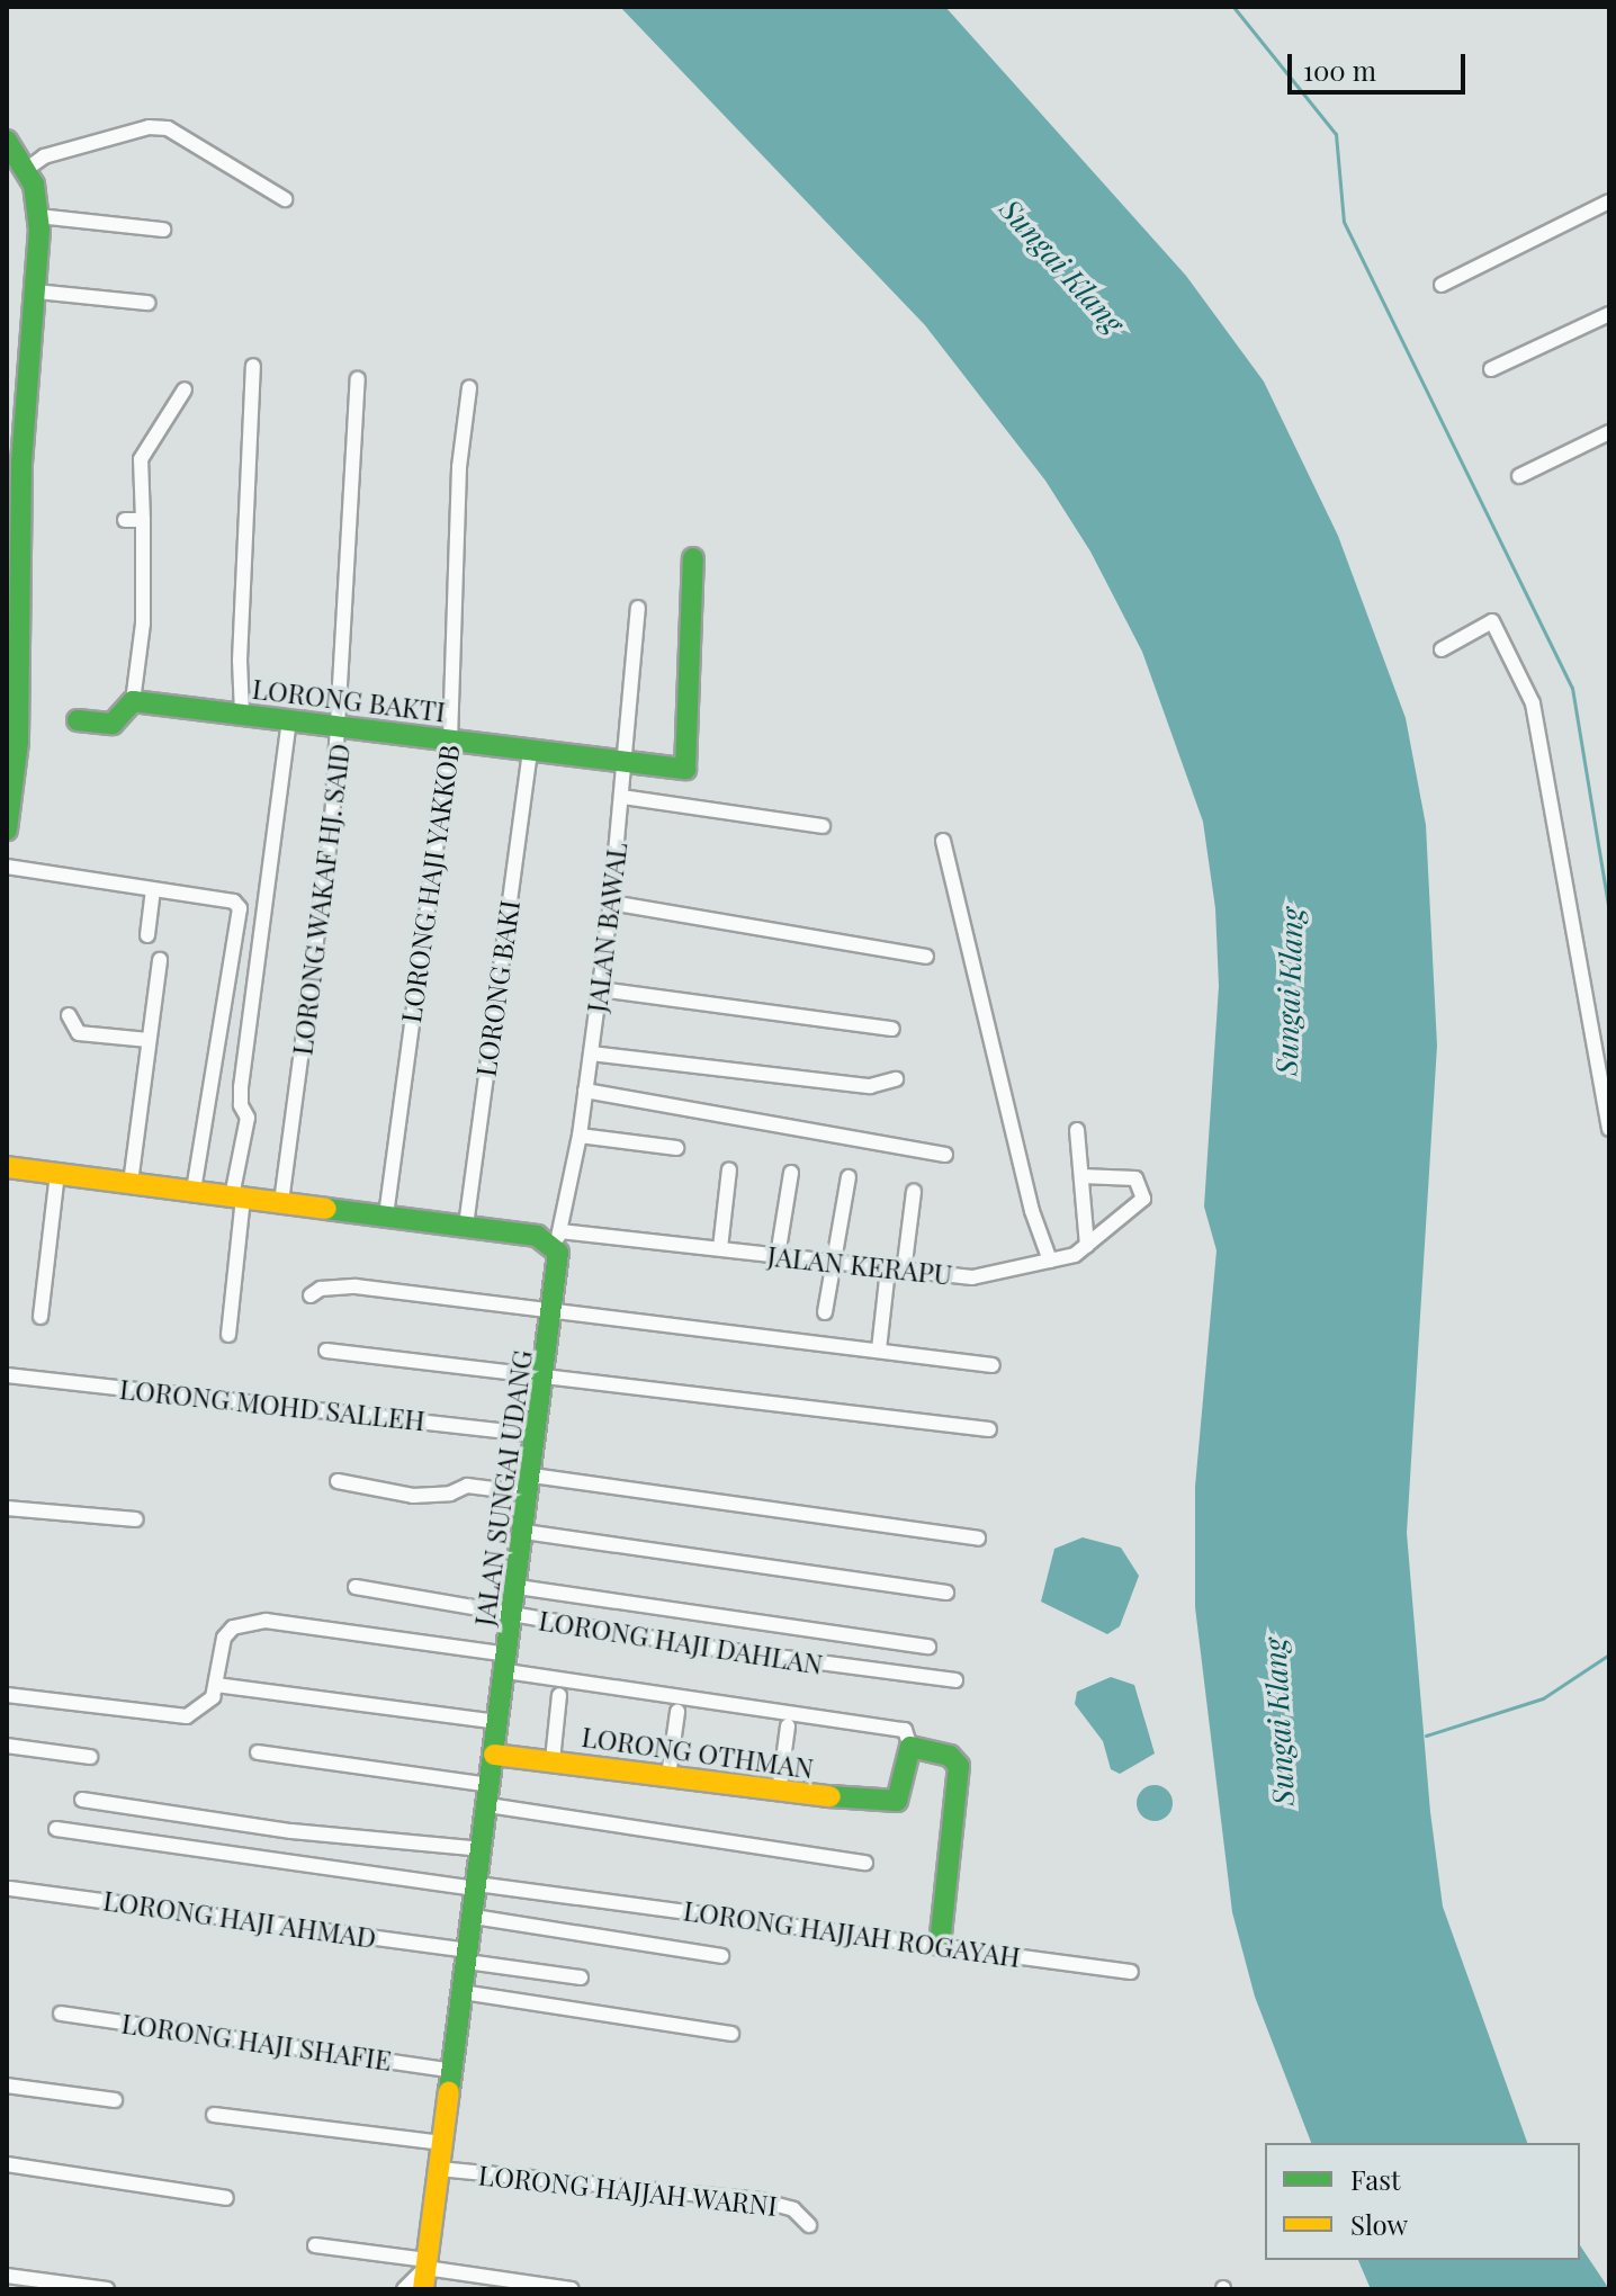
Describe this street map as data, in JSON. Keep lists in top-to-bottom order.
{
  "streets": {
    "street": [
      "LORONG BAKTI",
      "LORONG HAJI YAKKOB",
      "LORONG WAKAF HJ. SAID",
      "JALAN BAWAL",
      "LORONG BAKI",
      "JALAN KERAPU",
      "LORONG MOHD SALLEH",
      "JALAN SUNGAI UDANG",
      "LORONG HAJI DAHLAN",
      "LORONG OTHMAN",
      "LORONG HAJI AHMAD",
      "LORONG HAJJAH ROGAYAH",
      "LORONG HAJI SHAFIE",
      "LORONG HAJJAH WARNI"
    ]
  },
  "crossings": [
    ["LORONG BAKTI", "LORONG HAJI YAKKOB"],
    ["LORONG BAKTI", "LORONG WAKAF HJ. SAID"],
    ["LORONG BAKTI", "JALAN BAWAL"],
    ["LORONG BAKTI", "LORONG BAKI"],
    ["JALAN BAWAL", "JALAN KERAPU"],
    ["JALAN BAWAL", "JALAN SUNGAI UDANG"],
    ["JALAN KERAPU", "JALAN SUNGAI UDANG"],
    ["LORONG MOHD SALLEH", "JALAN SUNGAI UDANG"],
    ["JALAN SUNGAI UDANG", "LORONG HAJI DAHLAN"],
    ["JALAN SUNGAI UDANG", "LORONG OTHMAN"],
    ["JALAN SUNGAI UDANG", "LORONG HAJI AHMAD"],
    ["JALAN SUNGAI UDANG", "LORONG HAJJAH ROGAYAH"],
    ["JALAN SUNGAI UDANG", "LORONG HAJI SHAFIE"],
    ["JALAN SUNGAI UDANG", "LORONG HAJJAH WARNI"]
  ],
  "water": ["Sungai Klang"],
  "legend": ["Fast", "Slow"],
  "scale_bar": "100 m"
}
